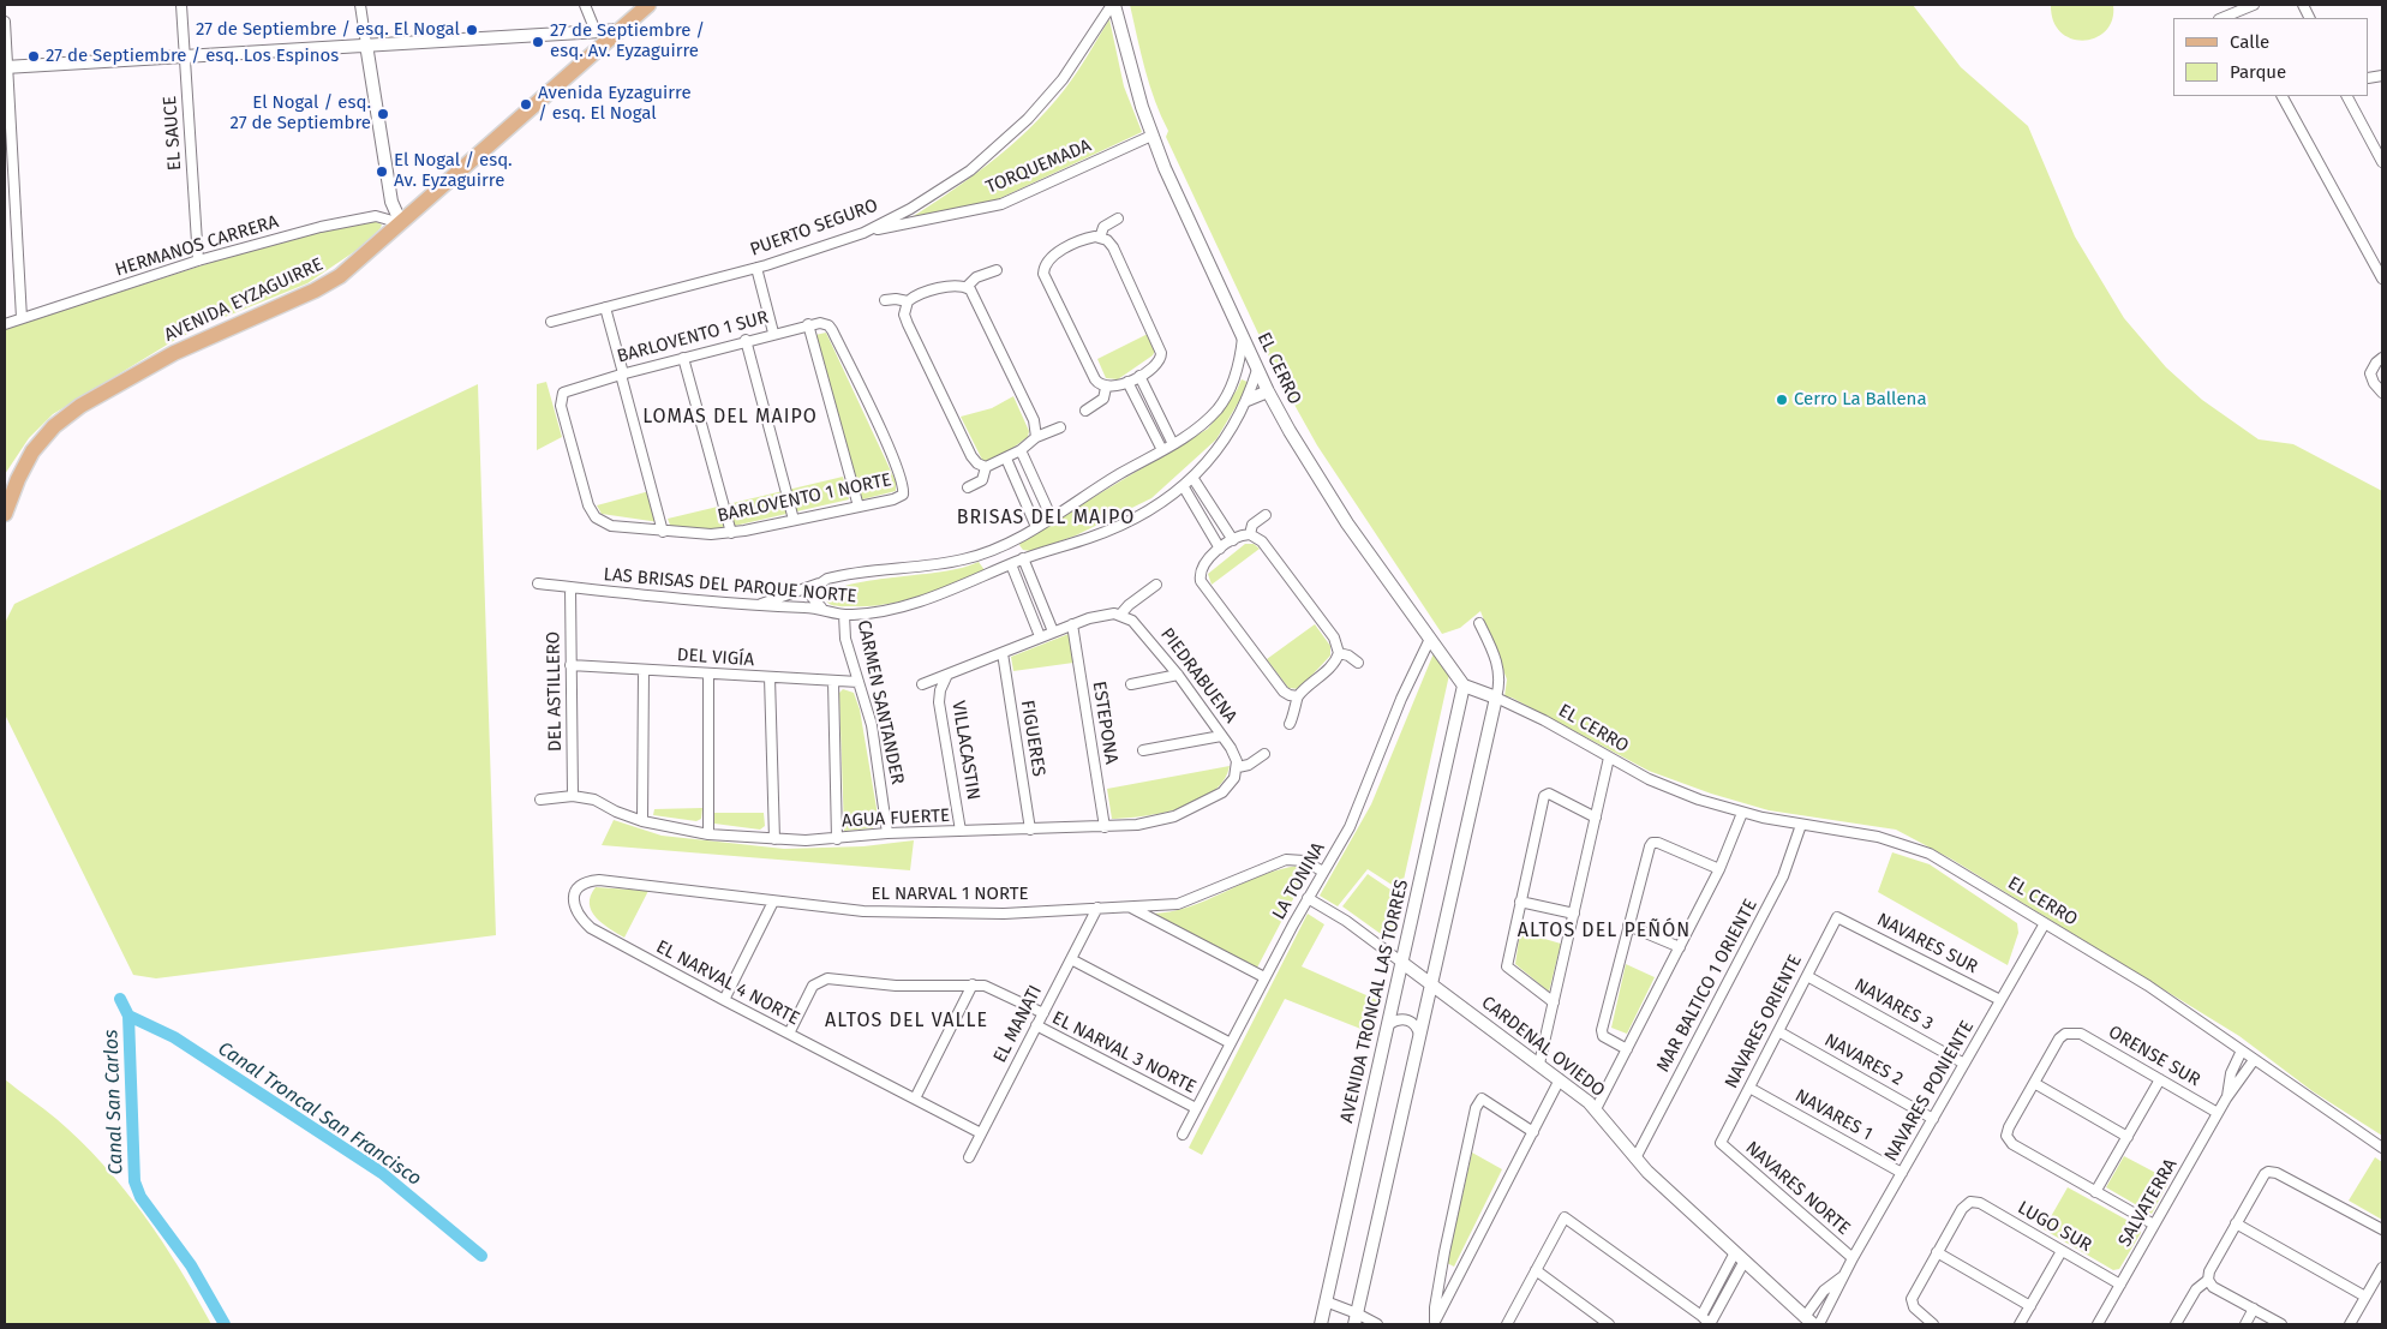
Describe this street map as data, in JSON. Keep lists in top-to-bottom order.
{
  "streets": {
    "main road": ["AVENIDA EYZAGUIRRE"],
    "street": [
      "EL SAUCE",
      "TORQUEMADA",
      "PUERTO SEGURO",
      "HERMANOS CARRERA",
      "BARLOVENTO 1 SUR",
      "EL CERRO",
      "BARLOVENTO 1 NORTE",
      "LAS BRISAS DEL PARQUE NORTE",
      "DEL VIGÍA",
      "PIEDRABUENA",
      "DEL ASTILLERO",
      "CARMEN SANTANDER",
      "ESTEPONA",
      "FIGUERES",
      "VILLACASTIN",
      "AGUA FUERTE",
      "LA TONINA",
      "EL NARVAL 1 NORTE",
      "NAVARES SUR",
      "EL NARVAL 4 NORTE",
      "MAR BALTICO 1 ORIENTE",
      "AVENIDA TRONCAL LAS TORRES",
      "NAVARES 3",
      "NAVARES ORIENTE",
      "EL MANATI",
      "CARDENAL OVIEDO",
      "EL NARVAL 3 NORTE",
      "ORENSE SUR",
      "NAVARES 2",
      "NAVARES PONIENTE",
      "NAVARES 1",
      "NAVARES NORTE",
      "SALVATERRA",
      "LUGO SUR"
    ]
  },
  "crossings": [
    ["EL SAUCE", "HERMANOS CARRERA"],
    ["TORQUEMADA", "PUERTO SEGURO"],
    ["TORQUEMADA", "EL CERRO"],
    ["PUERTO SEGURO", "EL CERRO"],
    ["HERMANOS CARRERA", "AVENIDA EYZAGUIRRE"],
    ["BARLOVENTO 1 SUR", "BARLOVENTO 1 NORTE"],
    ["EL CERRO", "LAS BRISAS DEL PARQUE NORTE"],
    ["EL CERRO", "LA TONINA"],
    ["EL CERRO", "MAR BALTICO 1 ORIENTE"],
    ["EL CERRO", "AVENIDA TRONCAL LAS TORRES"],
    ["EL CERRO", "NAVARES PONIENTE"],
    ["EL CERRO", "SALVATERRA"],
    ["LAS BRISAS DEL PARQUE NORTE", "DEL ASTILLERO"],
    ["LAS BRISAS DEL PARQUE NORTE", "CARMEN SANTANDER"],
    ["DEL VIGÍA", "DEL ASTILLERO"],
    ["DEL VIGÍA", "CARMEN SANTANDER"],
    ["PIEDRABUENA", "AGUA FUERTE"],
    ["DEL ASTILLERO", "AGUA FUERTE"],
    ["CARMEN SANTANDER", "AGUA FUERTE"],
    ["ESTEPONA", "AGUA FUERTE"],
    ["FIGUERES", "AGUA FUERTE"],
    ["VILLACASTIN", "AGUA FUERTE"],
    ["LA TONINA", "EL NARVAL 1 NORTE"],
    ["LA TONINA", "CARDENAL OVIEDO"],
    ["LA TONINA", "EL NARVAL 3 NORTE"],
    ["EL NARVAL 1 NORTE", "EL NARVAL 4 NORTE"],
    ["EL NARVAL 1 NORTE", "EL MANATI"],
    ["NAVARES SUR", "NAVARES ORIENTE"],
    ["NAVARES SUR", "NAVARES PONIENTE"],
    ["EL NARVAL 4 NORTE", "EL MANATI"],
    ["MAR BALTICO 1 ORIENTE", "CARDENAL OVIEDO"],
    ["AVENIDA TRONCAL LAS TORRES", "CARDENAL OVIEDO"],
    ["NAVARES 3", "NAVARES ORIENTE"],
    ["NAVARES 3", "NAVARES PONIENTE"],
    ["NAVARES ORIENTE", "NAVARES 2"],
    ["NAVARES ORIENTE", "NAVARES 1"],
    ["NAVARES ORIENTE", "NAVARES NORTE"],
    ["EL MANATI", "EL NARVAL 3 NORTE"],
    ["CARDENAL OVIEDO", "NAVARES PONIENTE"],
    ["ORENSE SUR", "SALVATERRA"],
    ["NAVARES 2", "NAVARES PONIENTE"],
    ["NAVARES PONIENTE", "NAVARES 1"],
    ["NAVARES PONIENTE", "NAVARES NORTE"],
    ["SALVATERRA", "LUGO SUR"]
  ],
  "districts": [
    "LOMAS DEL MAIPO",
    "BRISAS DEL MAIPO",
    "ALTOS DEL PEÑÓN",
    "ALTOS DEL VALLE"
  ],
  "water": ["Canal San Carlos", "Canal Troncal San Francisco"],
  "places": [
    "27 de Septiembre / esq. El Nogal",
    "27 de Septiembre / esq. Av. Eyzaguirre",
    "27 de Septiembre / esq. Los Espinos",
    "Avenida Eyzaguirre / esq. El Nogal",
    "El Nogal / esq. 27 de Septiembre",
    "El Nogal / esq. Av. Eyzaguirre",
    "Cerro La Ballena"
  ],
  "legend": ["Calle", "Parque"]
}
